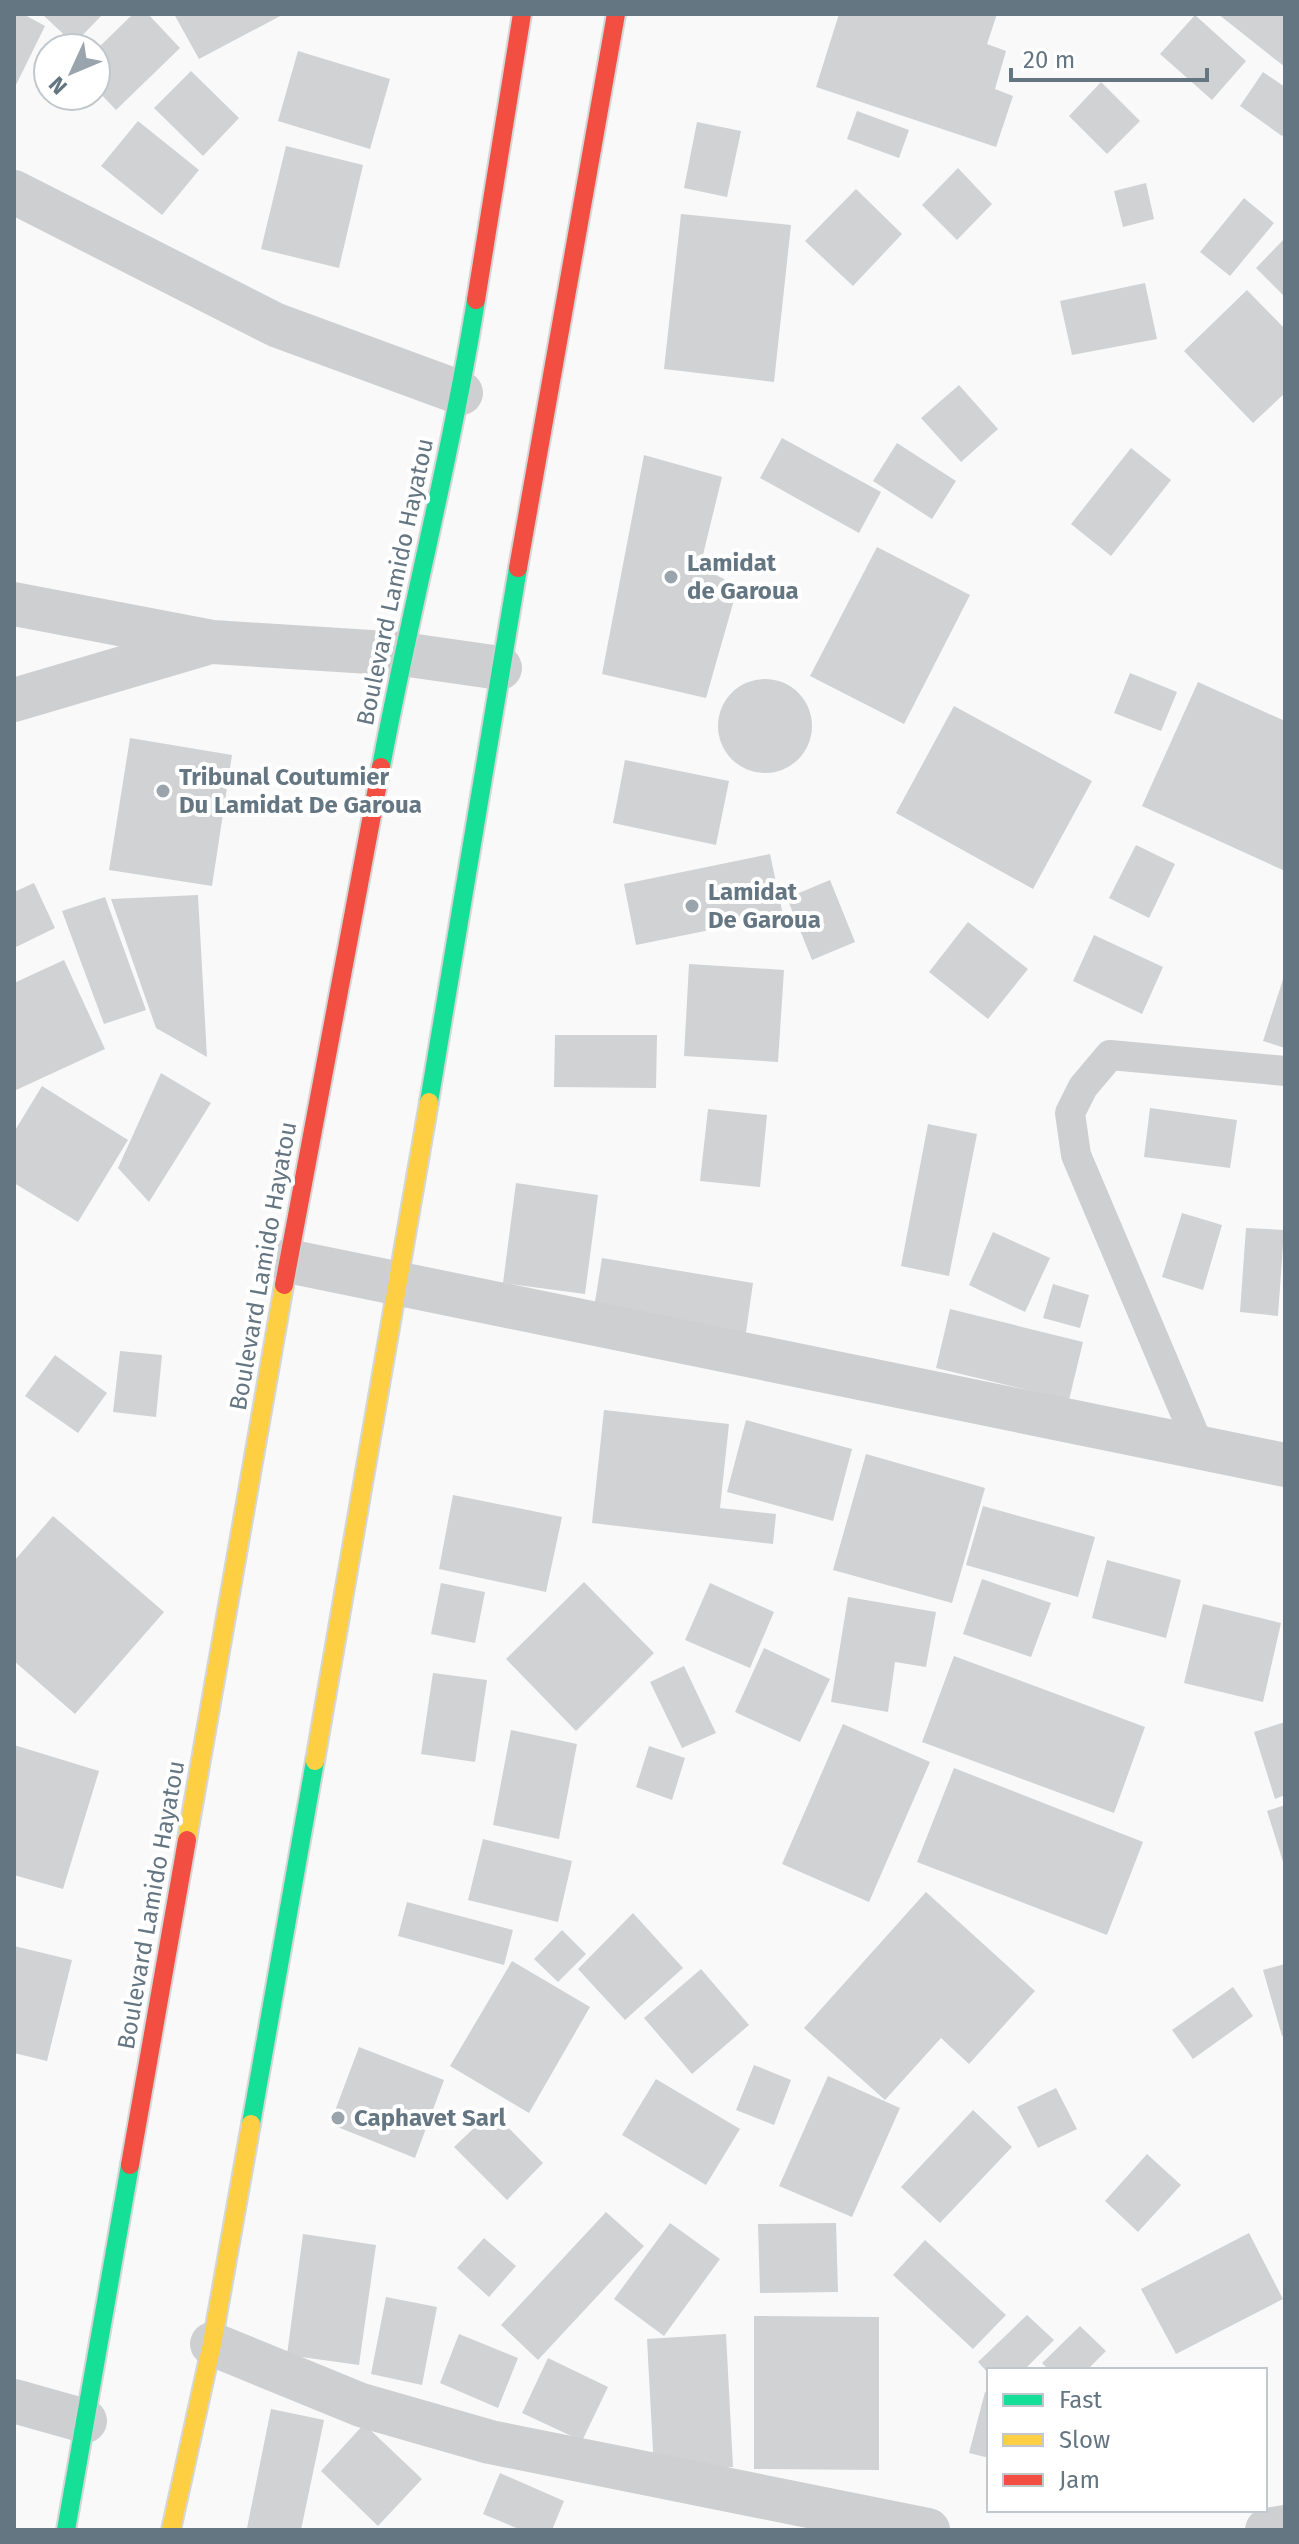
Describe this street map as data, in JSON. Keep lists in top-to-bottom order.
{
  "streets": {
    "main road": ["Boulevard Lamido Hayatou"]
  },
  "places": [
    "Lamidat de Garoua",
    "Tribunal Coutumier Du Lamidat De Garoua",
    "Lamidat De Garoua",
    "Caphavet Sarl"
  ],
  "legend": ["Fast", "Slow", "Jam"],
  "scale_bar": "20 m",
  "north": "bottom left"
}
